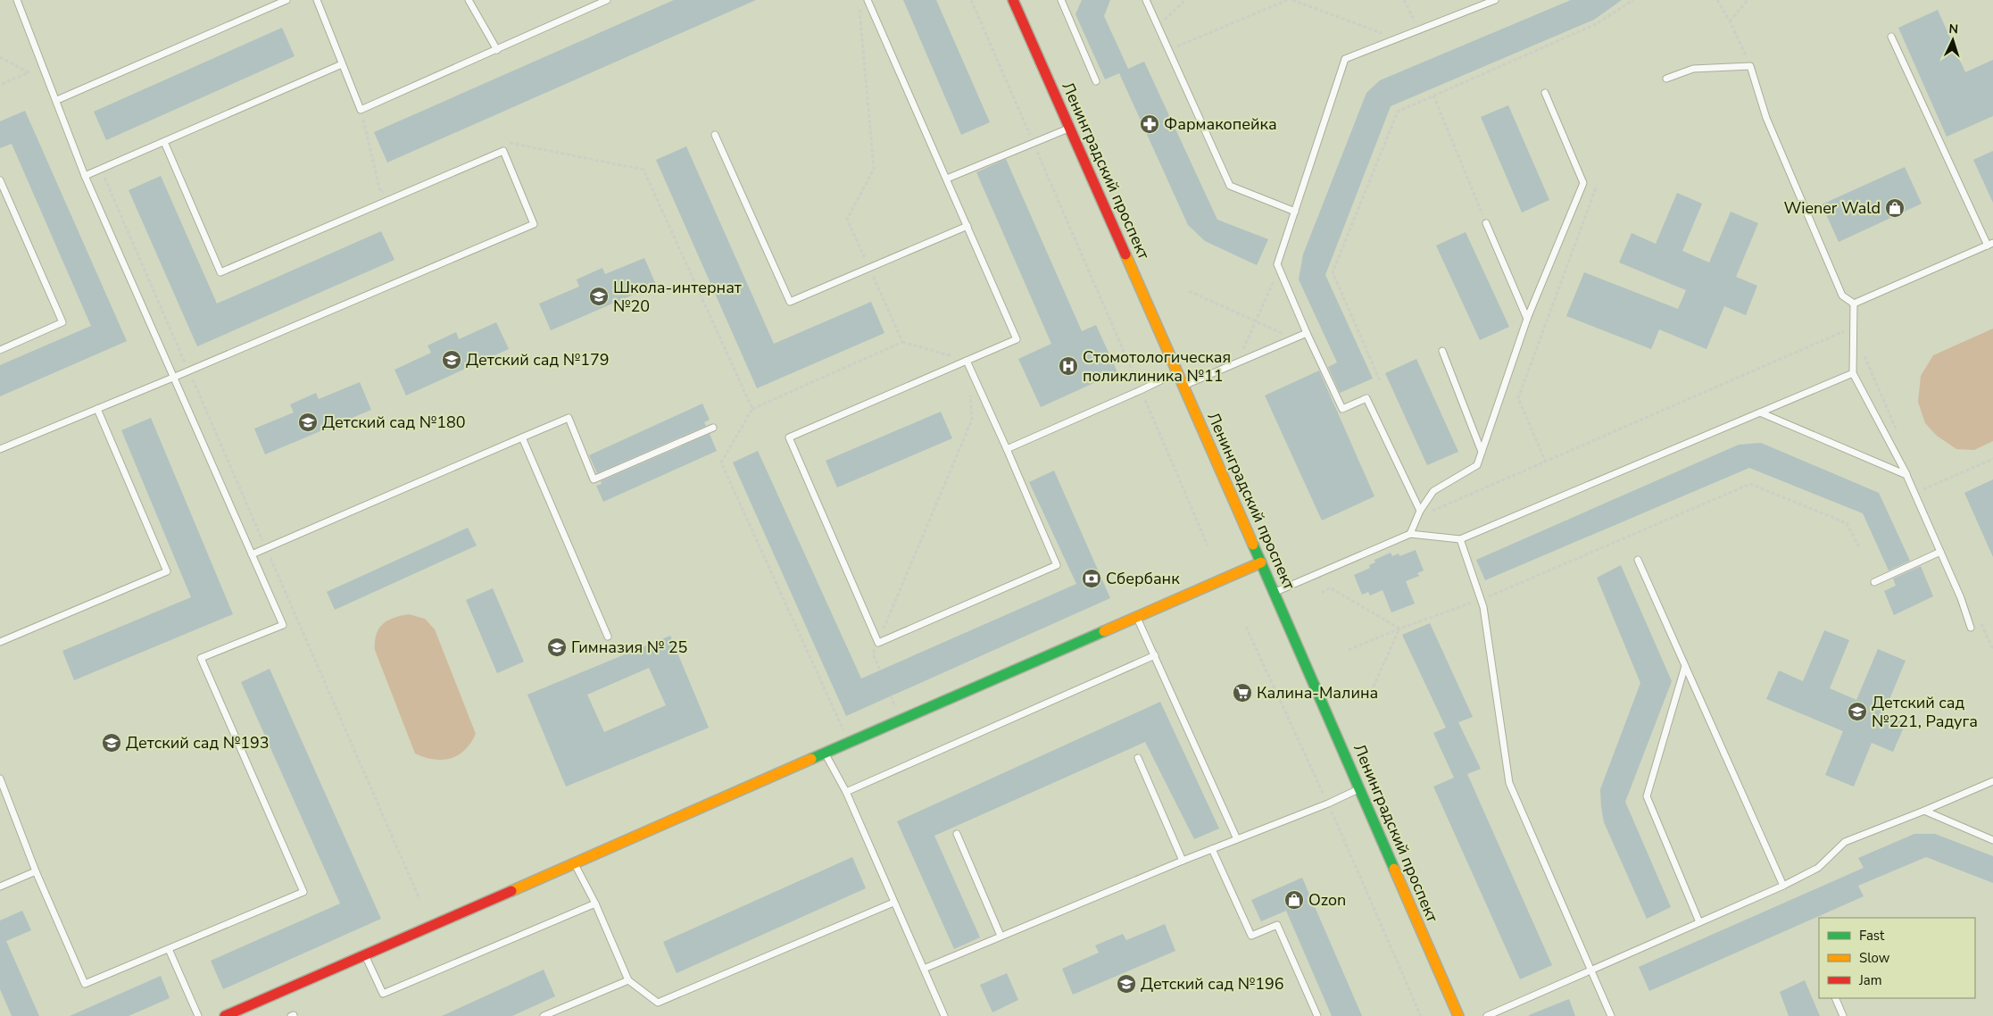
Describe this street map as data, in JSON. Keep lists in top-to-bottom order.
{
  "streets": {
    "street": ["Ленинградский проспект"]
  },
  "places": {
    "pharmacy": ["Фармакопейка"],
    "shop": ["Wiener Wald", "Ozon"],
    "school or university": [
      "Школа-интернат №20",
      "Детский сад №179",
      "Детский сад №180",
      "Гимназия № 25",
      "Детский сад №221, Радуга",
      "Детский сад №193",
      "Детский сад №196"
    ],
    "hospital": ["Стомотологическая поликлиника №11"],
    "bank": ["Сбербанк"],
    "supermarket": ["Калина-Малина"]
  },
  "legend": ["Fast", "Slow", "Jam"],
  "north": "top"
}
